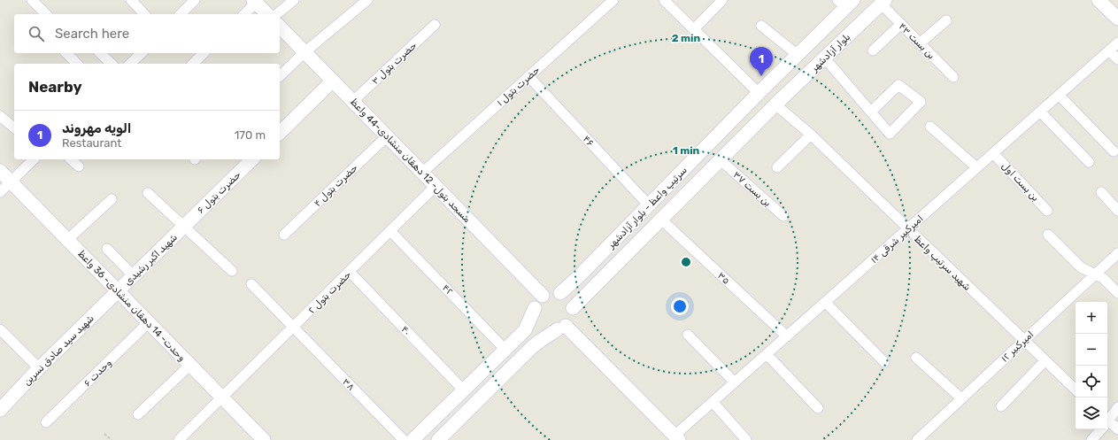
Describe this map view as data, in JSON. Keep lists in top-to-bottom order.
{
  "streets": {
    "street": [
      "بن بست ۴۳",
      "بلوار آزادشهر",
      "حضرت بتول ۳",
      "حضرت بتول ۱",
      "۴۶",
      "مسجد بتول- 12 دهقان منشادی-44 واعظ",
      "بن بست اول",
      "حضرت بتول ۴",
      "بن بست ۳۷",
      "حضرت بتول ۶",
      "سرتیپ واعظ - بلوار آزادشهر",
      "۱۴ امیرکبیر شرقی",
      "شهید اکبر رشیدی",
      "شهید سرتیپ واعظ",
      "۳۵",
      "۴۲",
      "حضرت بتول ۲",
      "وحدت- 14 دهقان منشادی- 36 واعظ",
      "۴۰",
      "امیرکبیر ۱۲",
      "شهید سید صادق نسرین",
      "وحدت ۶",
      "۳۸"
    ]
  },
  "crossings": [
    ["بن بست ۴۳", "بلوار آزادشهر"],
    ["بلوار آزادشهر", "سرتیپ واعظ - بلوار آزادشهر"],
    ["بلوار آزادشهر", "شهید سرتیپ واعظ"],
    ["حضرت بتول ۳", "مسجد بتول- 12 دهقان منشادی-44 واعظ"],
    ["حضرت بتول ۱", "۴۶"],
    ["حضرت بتول ۱", "مسجد بتول- 12 دهقان منشادی-44 واعظ"],
    ["۴۶", "سرتیپ واعظ - بلوار آزادشهر"],
    ["مسجد بتول- 12 دهقان منشادی-44 واعظ", "حضرت بتول ۴"],
    ["مسجد بتول- 12 دهقان منشادی-44 واعظ", "سرتیپ واعظ - بلوار آزادشهر"],
    ["مسجد بتول- 12 دهقان منشادی-44 واعظ", "حضرت بتول ۲"],
    ["بن بست اول", "۱۴ امیرکبیر شرقی"],
    ["بن بست ۳۷", "سرتیپ واعظ - بلوار آزادشهر"],
    ["حضرت بتول ۶", "شهید اکبر رشیدی"],
    ["سرتیپ واعظ - بلوار آزادشهر", "شهید سرتیپ واعظ"],
    ["سرتیپ واعظ - بلوار آزادشهر", "۳۵"],
    ["۱۴ امیرکبیر شرقی", "شهید سرتیپ واعظ"],
    ["۱۴ امیرکبیر شرقی", "۳۵"],
    ["شهید اکبر رشیدی", "وحدت- 14 دهقان منشادی- 36 واعظ"],
    ["شهید اکبر رشیدی", "شهید سید صادق نسرین"],
    ["شهید سرتیپ واعظ", "امیرکبیر ۱۲"],
    ["۴۲", "حضرت بتول ۲"],
    ["حضرت بتول ۲", "وحدت- 14 دهقان منشادی- 36 واعظ"],
    ["حضرت بتول ۲", "۴۰"],
    ["حضرت بتول ۲", "۳۸"],
    ["وحدت- 14 دهقان منشادی- 36 واعظ", "شهید سید صادق نسرین"],
    ["وحدت- 14 دهقان منشادی- 36 واعظ", "وحدت ۶"]
  ],
  "page": {
    "search": "Search here",
    "pins": "1",
    "heading": "Nearby",
    "list": [
      {
        "mark": "1",
        "name": "الویه مهروند",
        "note": "Restaurant",
        "value": "170 m"
      }
    ],
    "map_buttons": ["+", "−"]
  },
  "rings": ["2 min", "1 min"]
}
